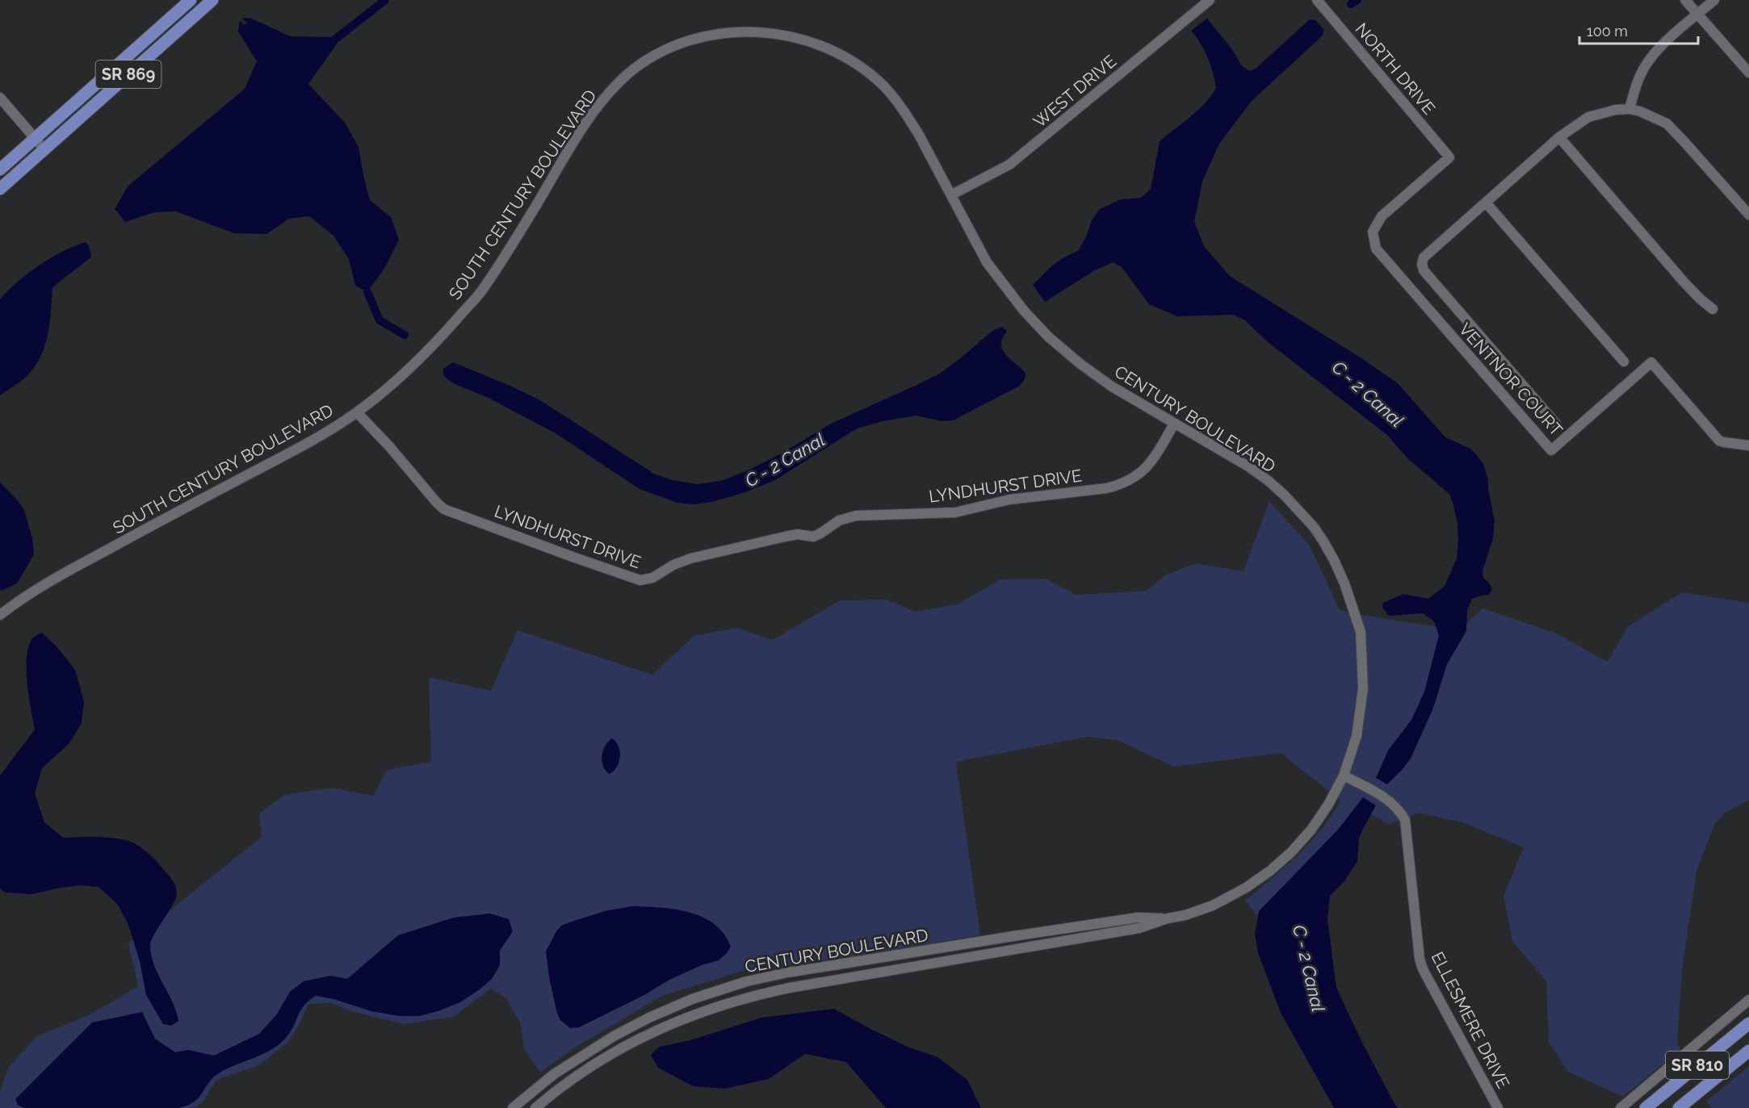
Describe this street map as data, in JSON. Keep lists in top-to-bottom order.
{
  "streets": {
    "main road": ["SR 869", "SR 810"],
    "street": [
      "NORTH DRIVE",
      "WEST DRIVE",
      "SOUTH CENTURY BOULEVARD",
      "VENTNOR COURT",
      "CENTURY BOULEVARD",
      "LYNDHURST DRIVE",
      "ELLESMERE DRIVE"
    ]
  },
  "crossings": [
    ["NORTH DRIVE", "VENTNOR COURT"],
    ["WEST DRIVE", "CENTURY BOULEVARD"],
    ["SOUTH CENTURY BOULEVARD", "CENTURY BOULEVARD"],
    ["SOUTH CENTURY BOULEVARD", "LYNDHURST DRIVE"],
    ["CENTURY BOULEVARD", "LYNDHURST DRIVE"],
    ["CENTURY BOULEVARD", "ELLESMERE DRIVE"]
  ],
  "water": ["C - 2 Canal"],
  "scale_bar": "100 m"
}
